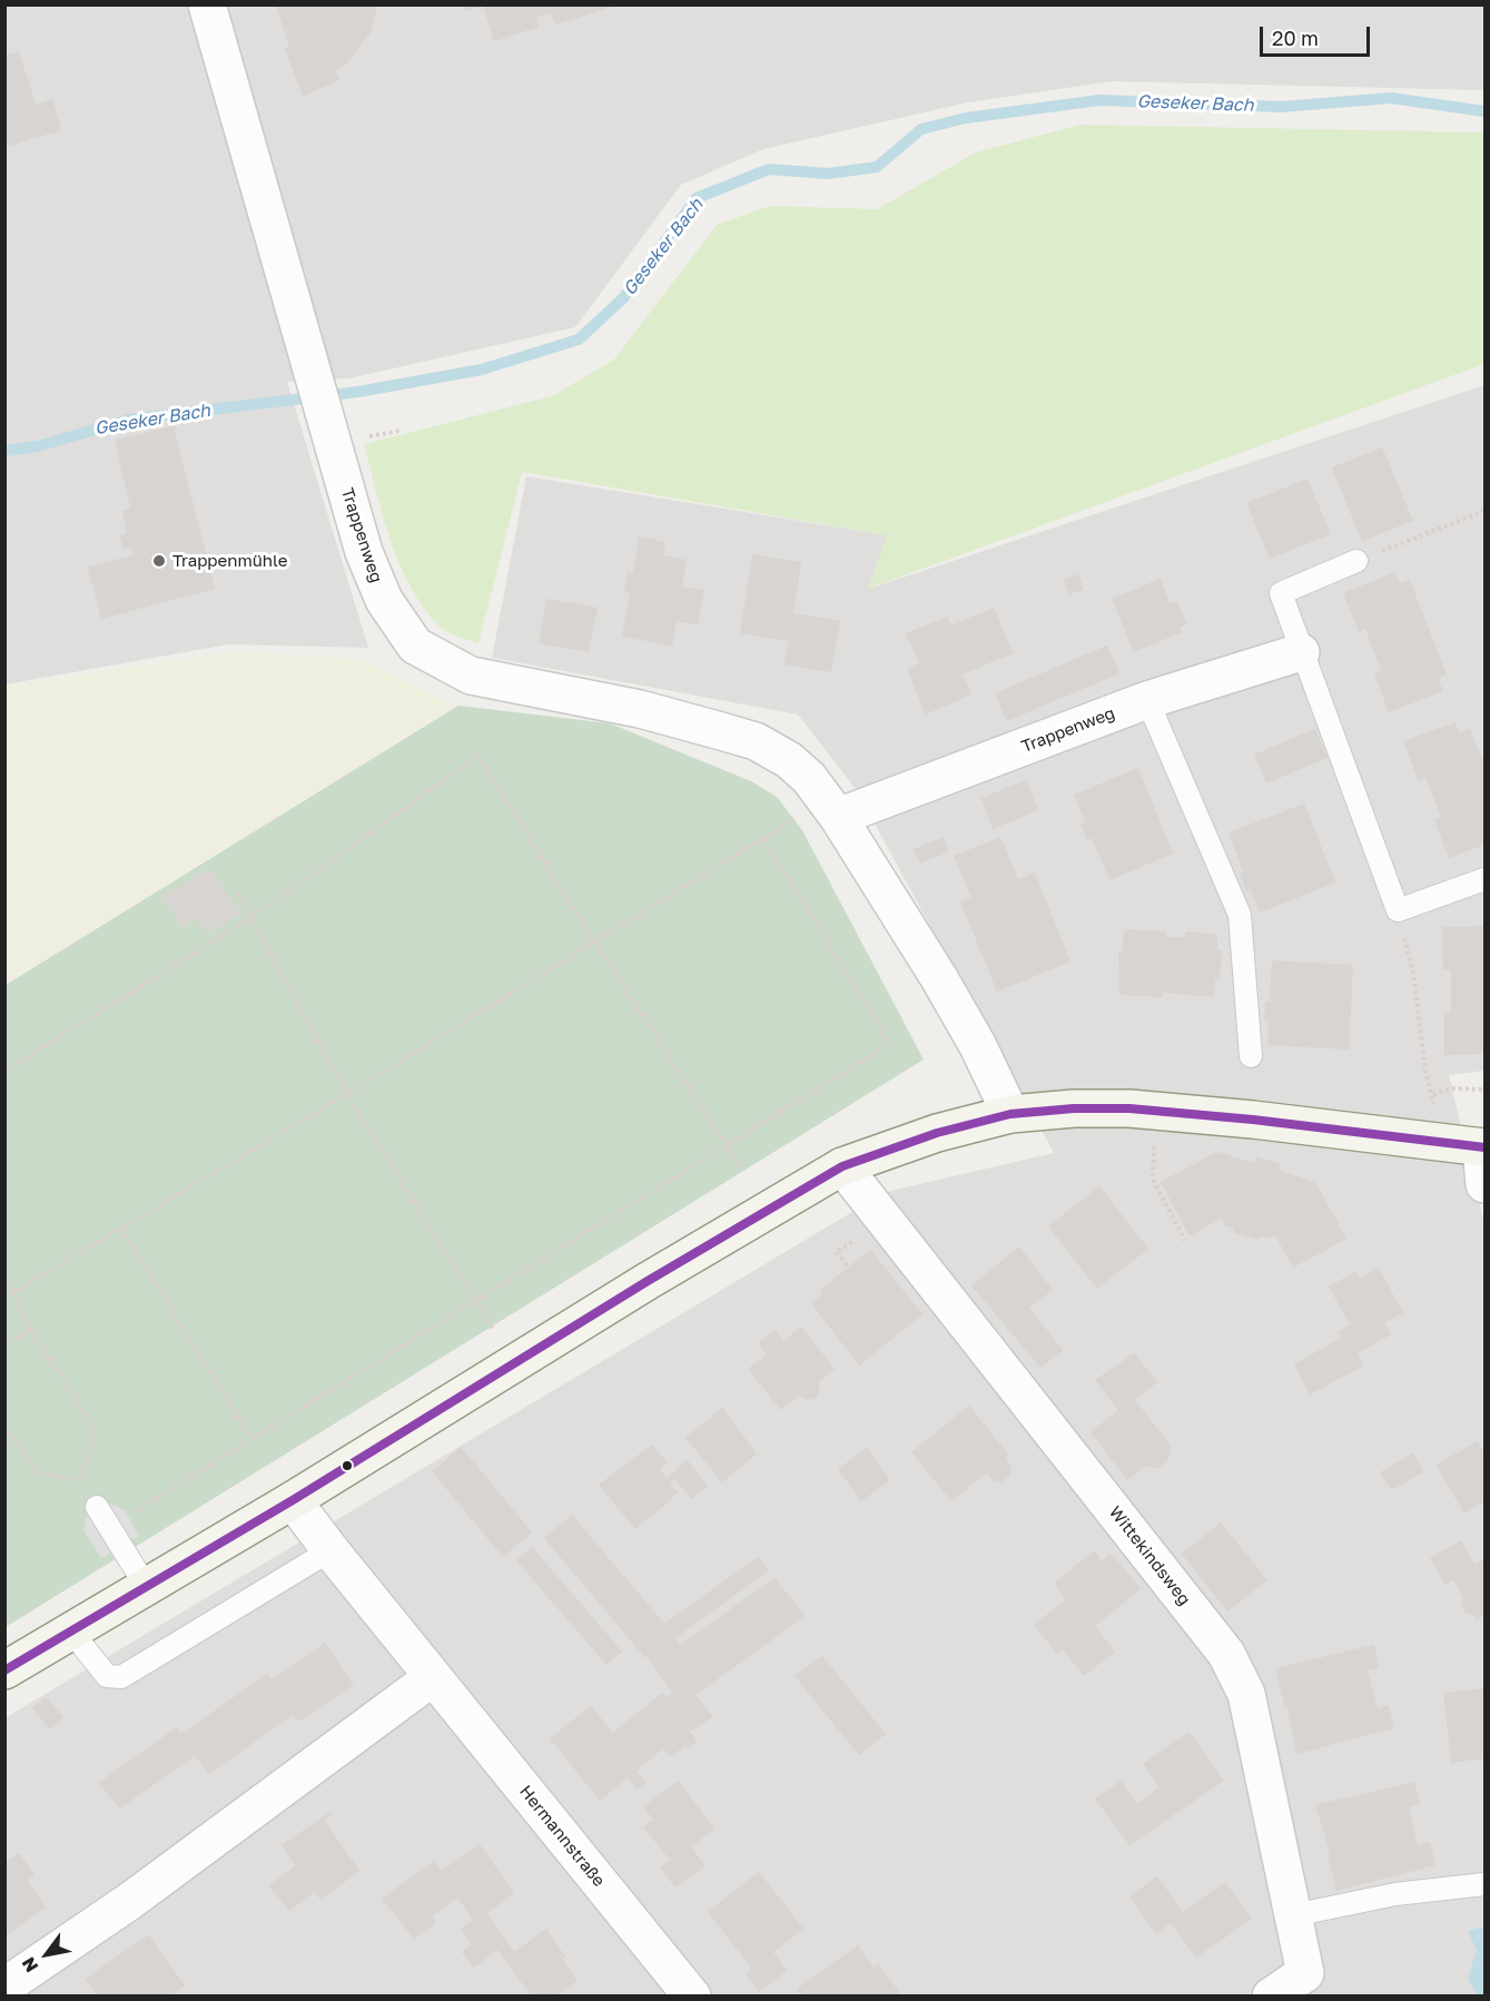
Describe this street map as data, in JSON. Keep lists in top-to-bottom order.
{
  "streets": {
    "street": ["Trappenweg", "Wittekindsweg", "Hermannstraße"]
  },
  "water": ["Geseker Bach"],
  "places": ["Trappenmühle"],
  "scale_bar": "20 m",
  "north": "bottom left"
}
